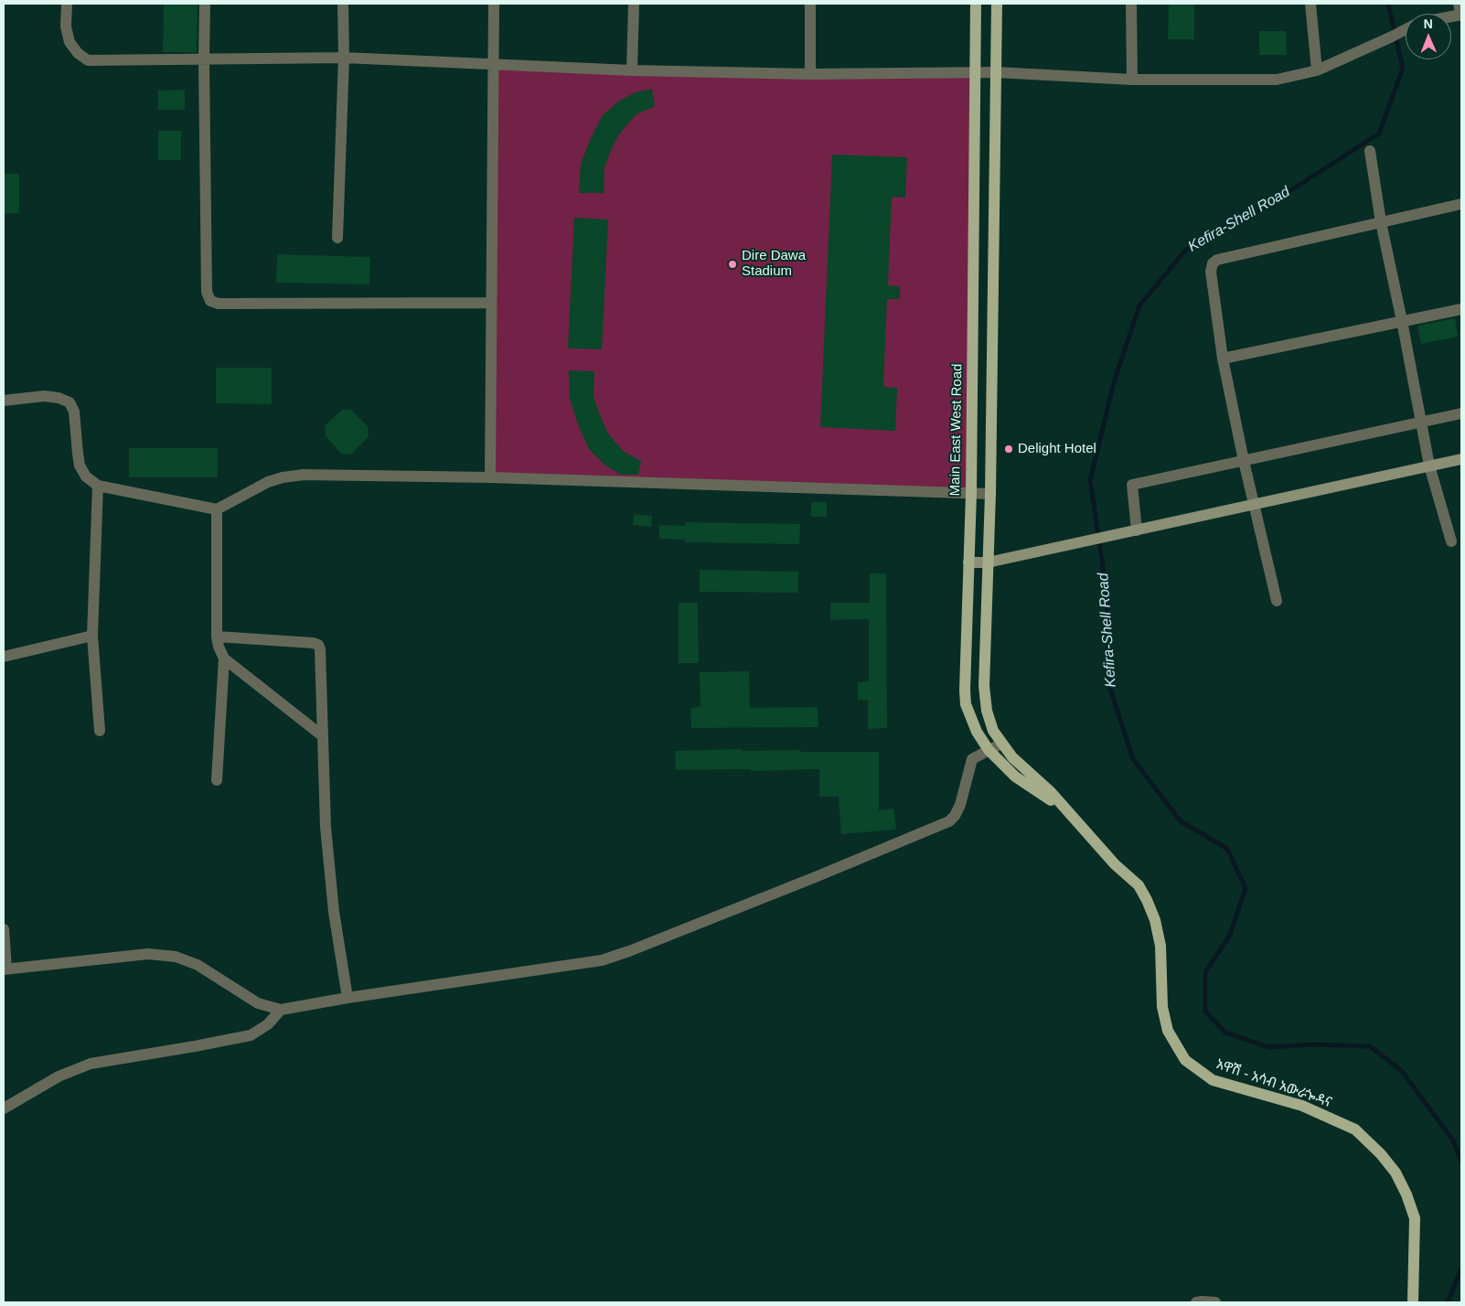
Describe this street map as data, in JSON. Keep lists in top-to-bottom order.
{
  "streets": {
    "main road": ["Main East West Road", "አዋሽ - አሳብ አውራጐዳና"]
  },
  "crossings": [
    ["Main East West Road", "አዋሽ - አሳብ አውራጐዳና"]
  ],
  "water": ["Kefira-Shell Road"],
  "places": ["Dire Dawa Stadium", "Delight Hotel"],
  "north": "top"
}
